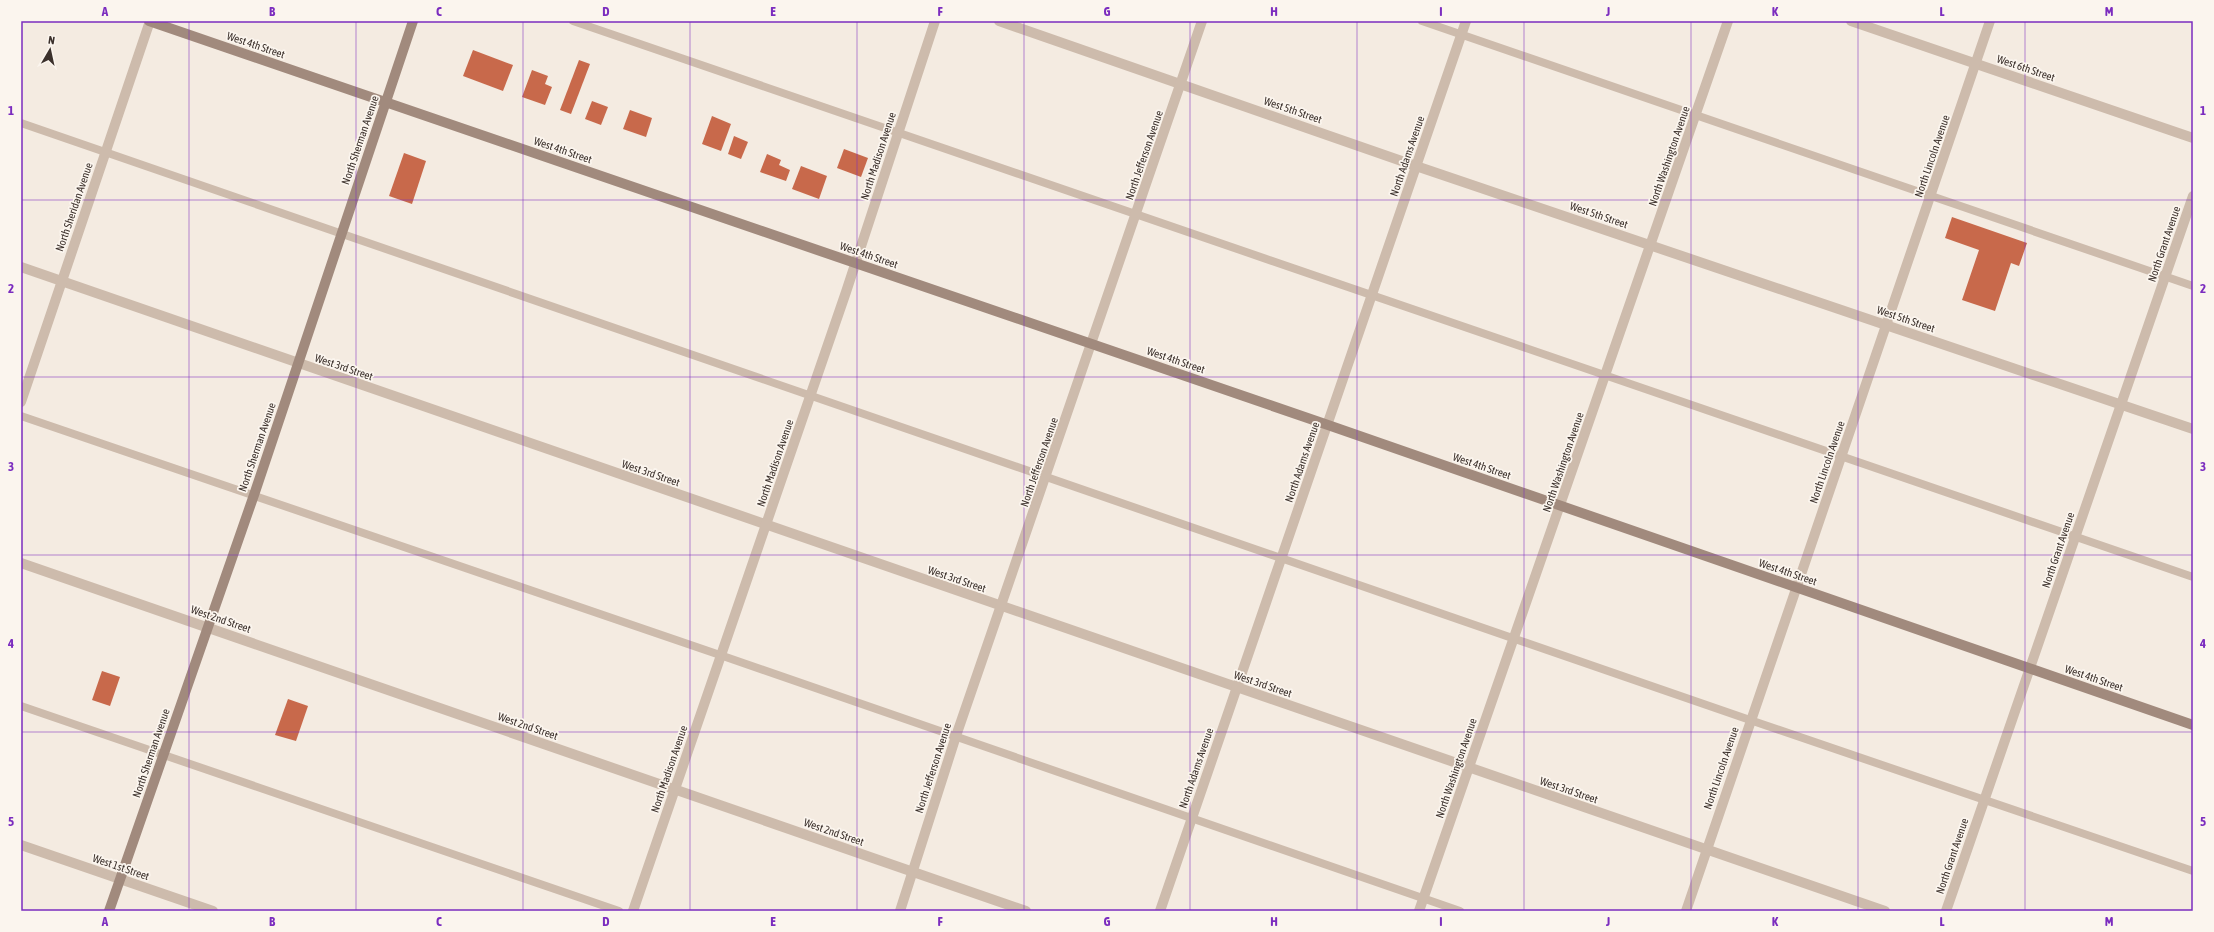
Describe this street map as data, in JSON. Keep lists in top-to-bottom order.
{
  "streets": {
    "main road": ["West 4th Street", "North Sherman Avenue"],
    "street": [
      "West 6th Street",
      "West 5th Street",
      "North Jefferson Avenue",
      "North Madison Avenue",
      "North Adams Avenue",
      "North Washington Avenue",
      "North Lincoln Avenue",
      "North Sheridan Avenue",
      "North Grant Avenue",
      "West 3rd Street",
      "West 2nd Street",
      "West 1st Street"
    ]
  },
  "crossings": [
    ["West 4th Street", "North Sherman Avenue"],
    ["West 4th Street", "North Jefferson Avenue"],
    ["West 4th Street", "North Madison Avenue"],
    ["West 4th Street", "North Adams Avenue"],
    ["West 4th Street", "North Washington Avenue"],
    ["West 4th Street", "North Lincoln Avenue"],
    ["West 4th Street", "North Sheridan Avenue"],
    ["West 4th Street", "North Grant Avenue"],
    ["West 6th Street", "North Lincoln Avenue"],
    ["West 5th Street", "North Jefferson Avenue"],
    ["West 5th Street", "North Adams Avenue"],
    ["West 5th Street", "North Washington Avenue"],
    ["West 5th Street", "North Lincoln Avenue"],
    ["West 5th Street", "North Grant Avenue"],
    ["North Sherman Avenue", "West 3rd Street"],
    ["North Sherman Avenue", "West 2nd Street"],
    ["North Sherman Avenue", "West 1st Street"],
    ["North Jefferson Avenue", "West 3rd Street"],
    ["North Jefferson Avenue", "West 2nd Street"],
    ["North Madison Avenue", "West 3rd Street"],
    ["North Madison Avenue", "West 2nd Street"],
    ["North Adams Avenue", "West 3rd Street"],
    ["North Washington Avenue", "West 3rd Street"],
    ["North Lincoln Avenue", "West 3rd Street"],
    ["North Sheridan Avenue", "West 3rd Street"]
  ],
  "north": "top",
  "grid": {
    "columns": [
      "A",
      "B",
      "C",
      "D",
      "E",
      "F",
      "G",
      "H",
      "I",
      "J",
      "K",
      "L",
      "M"
    ],
    "rows": [
      "1",
      "2",
      "3",
      "4",
      "5"
    ]
  }
}
